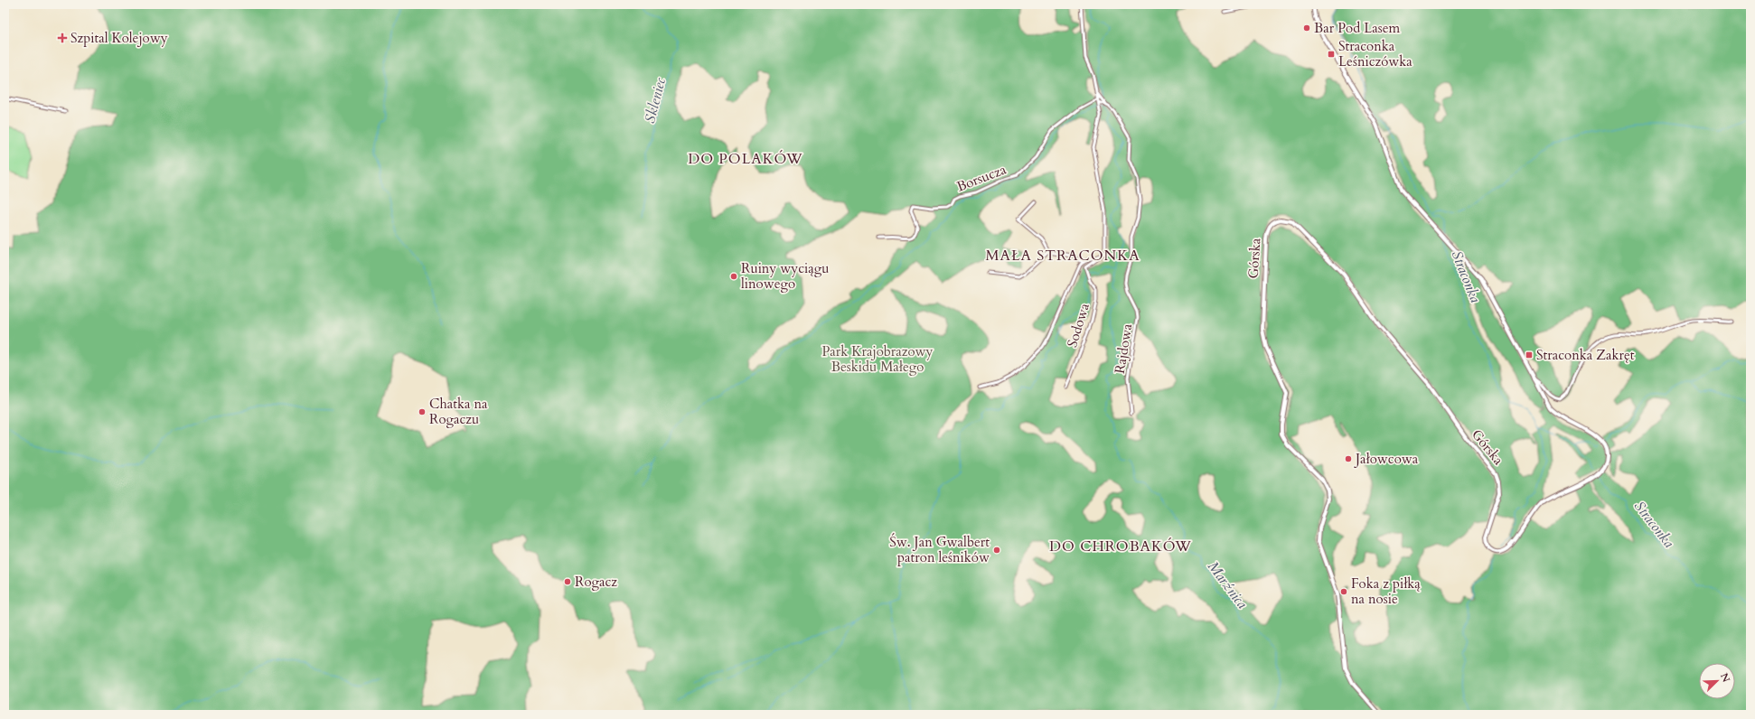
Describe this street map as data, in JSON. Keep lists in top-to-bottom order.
{
  "streets": {
    "street": [
      "Borsucza",
      "Górska",
      "Sodowa",
      "Rajdowa"
    ]
  },
  "districts": ["DO POLAKÓW", "MAŁA STRACONKA", "DO CHROBAKÓW"],
  "water": ["Skleniec", "Straconka", "Marźnica"],
  "parks": ["Park Krajobrazowy Beskidu Małego"],
  "places": {
    "other": [
      "Bar Pod Lasem",
      "Ruiny wyciągu linowego",
      "Chatka na Rogaczu",
      "Jałowcowa",
      "Św. Jan Gwalbert patron leśników",
      "Rogacz",
      "Foka z piłką na nosie"
    ],
    "health": ["Szpital Kolejowy"],
    "transit": ["Straconka Leśniczówka", "Straconka Zakręt"]
  },
  "north": "top right"
}
